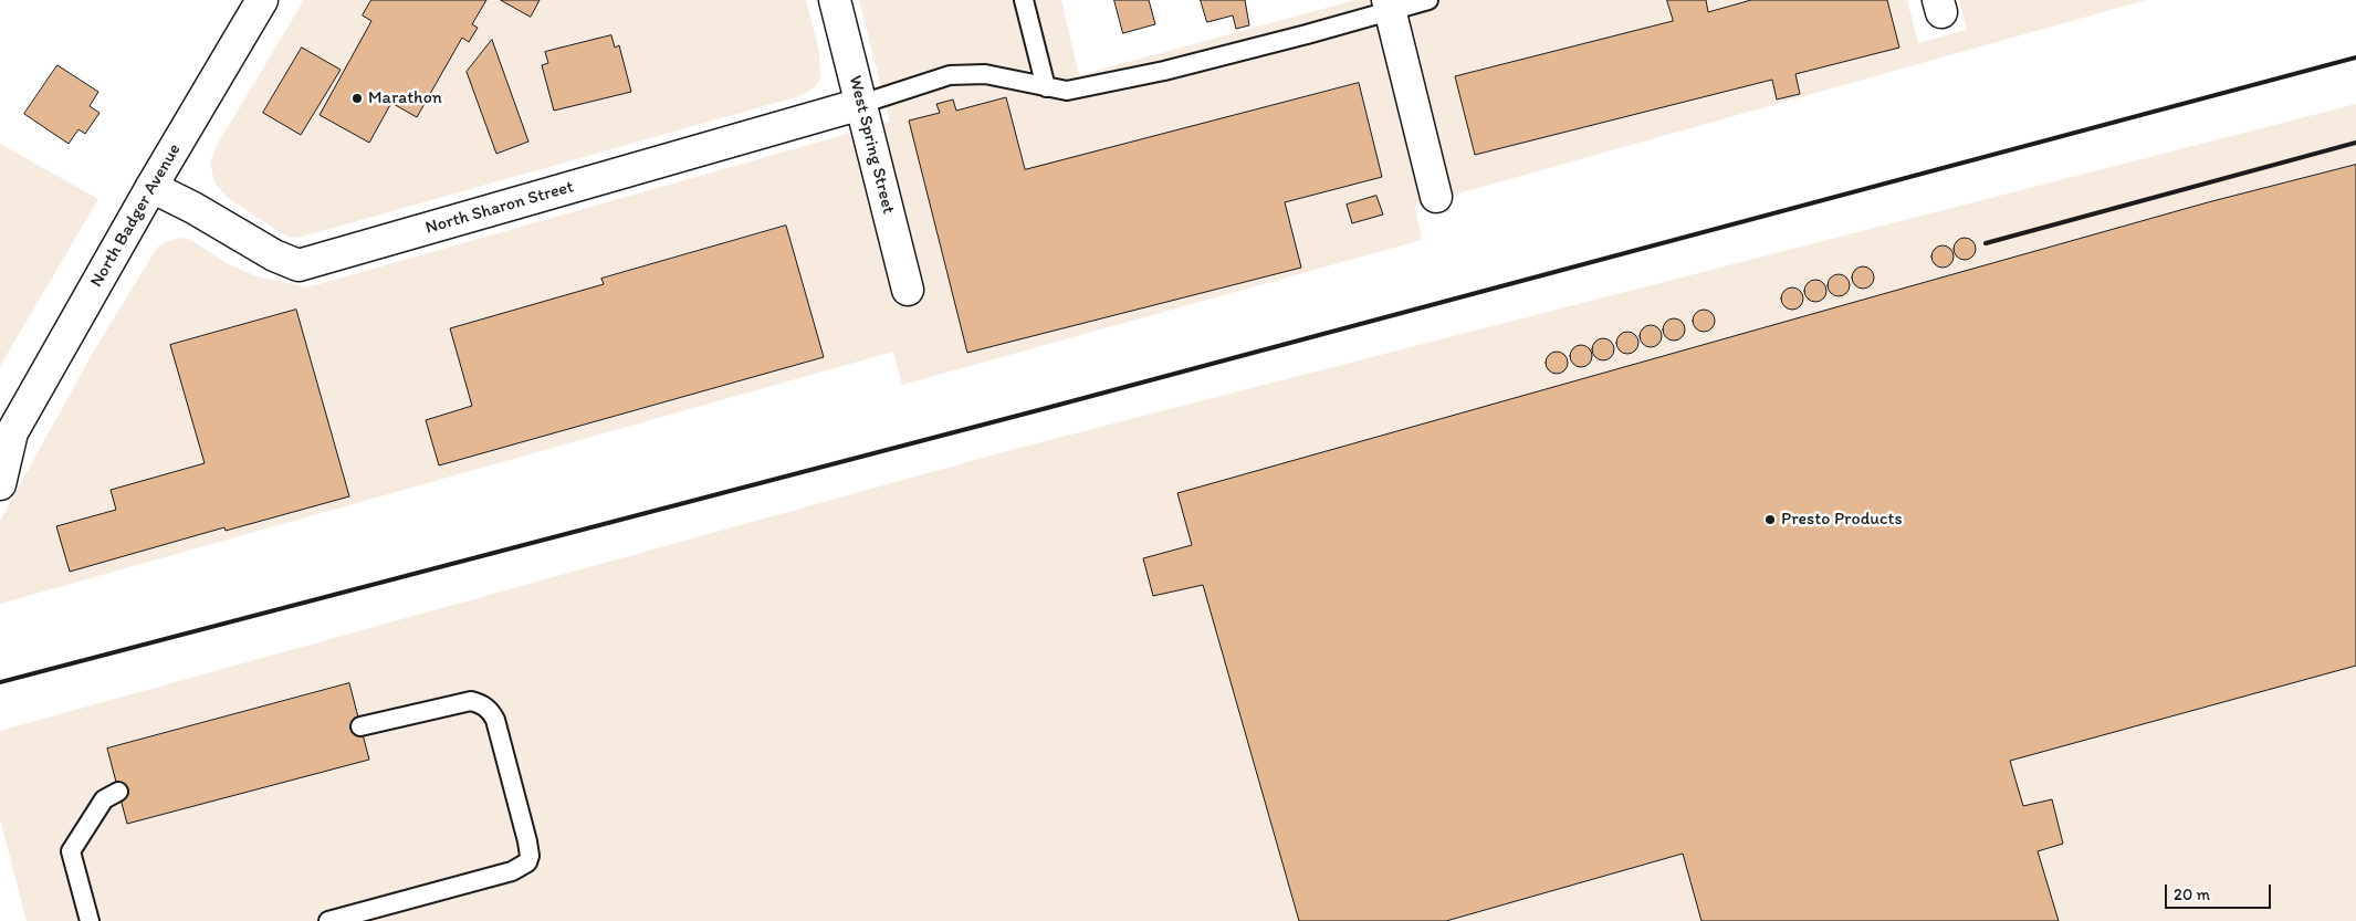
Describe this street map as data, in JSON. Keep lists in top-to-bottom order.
{
  "streets": {
    "street": ["West Spring Street", "North Sharon Street", "North Badger Avenue"]
  },
  "crossings": [
    ["West Spring Street", "North Sharon Street"],
    ["North Sharon Street", "North Badger Avenue"]
  ],
  "places": ["Marathon", "Presto Products"],
  "scale_bar": "20 m"
}
